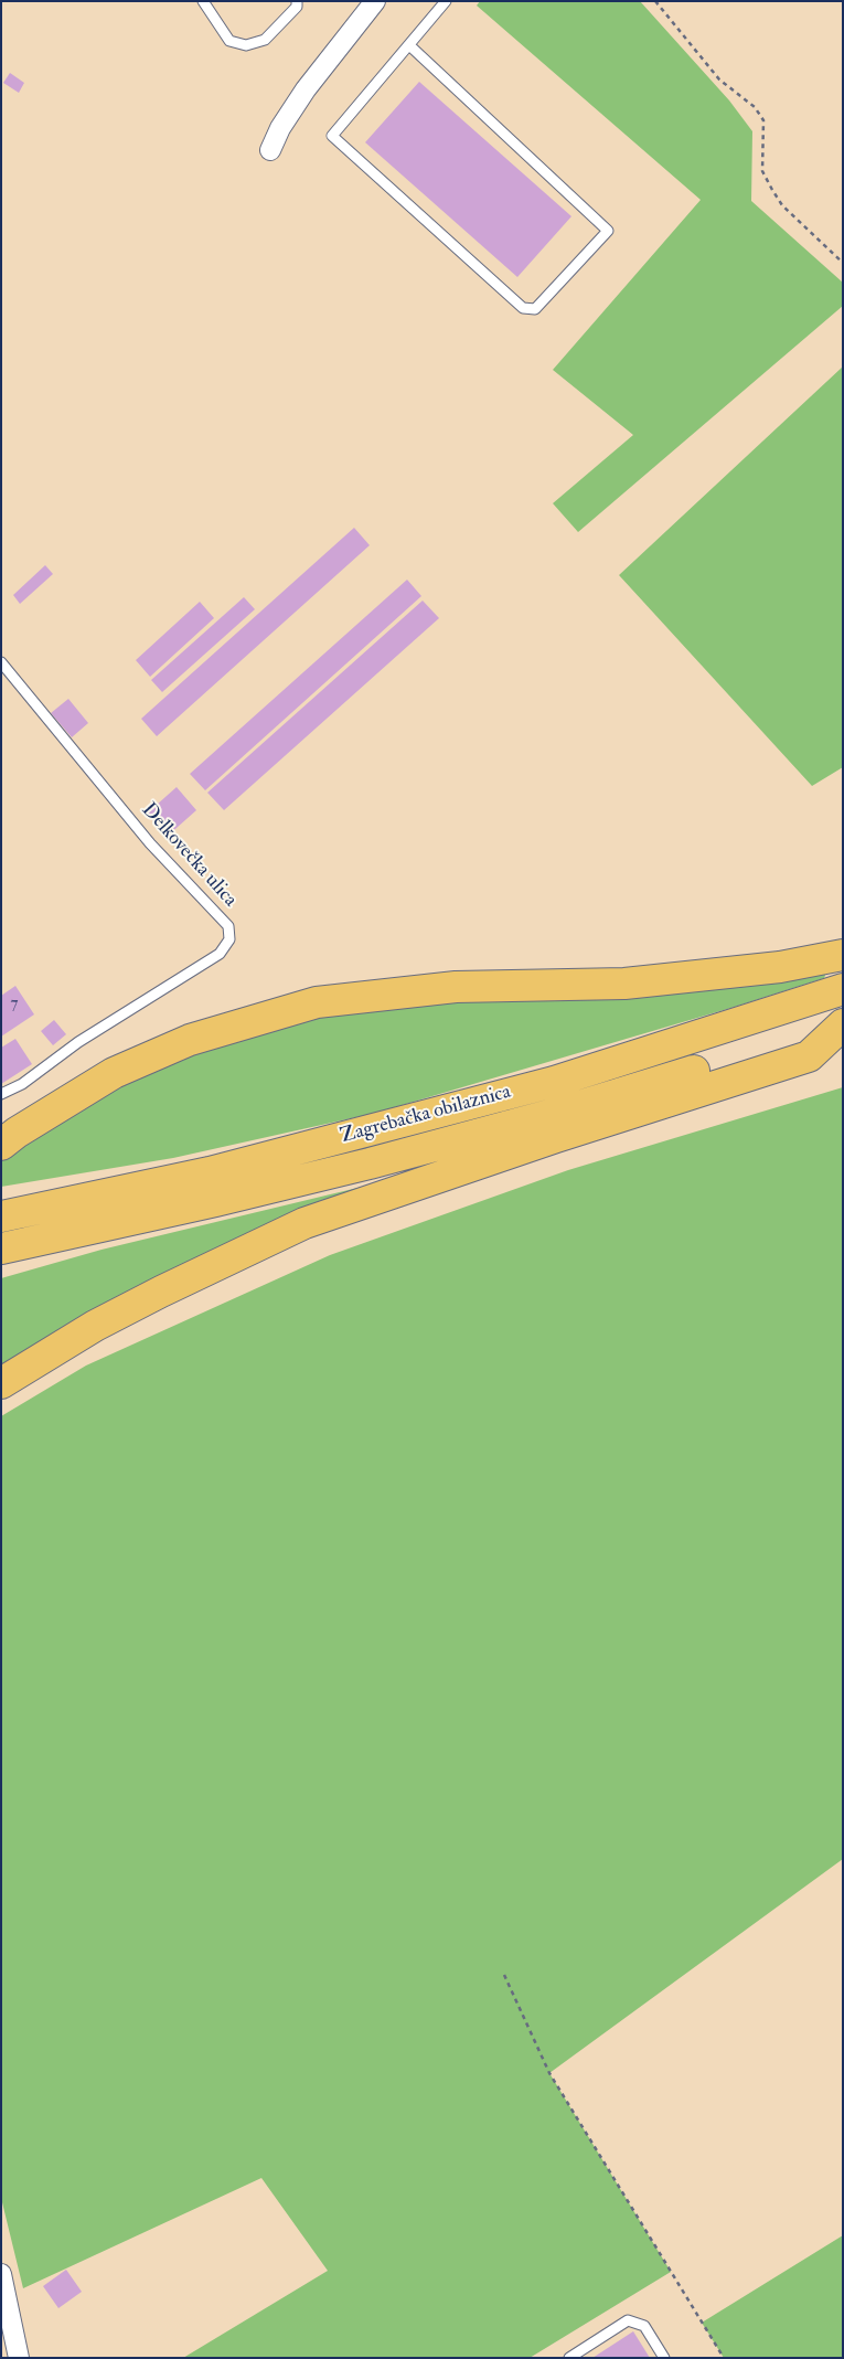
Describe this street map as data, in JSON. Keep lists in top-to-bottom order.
{
  "streets": {
    "highway": ["Zagrebačka obilaznica"],
    "lane": ["Delkovečka ulica"]
  },
  "house_numbers": ["7"]
}
